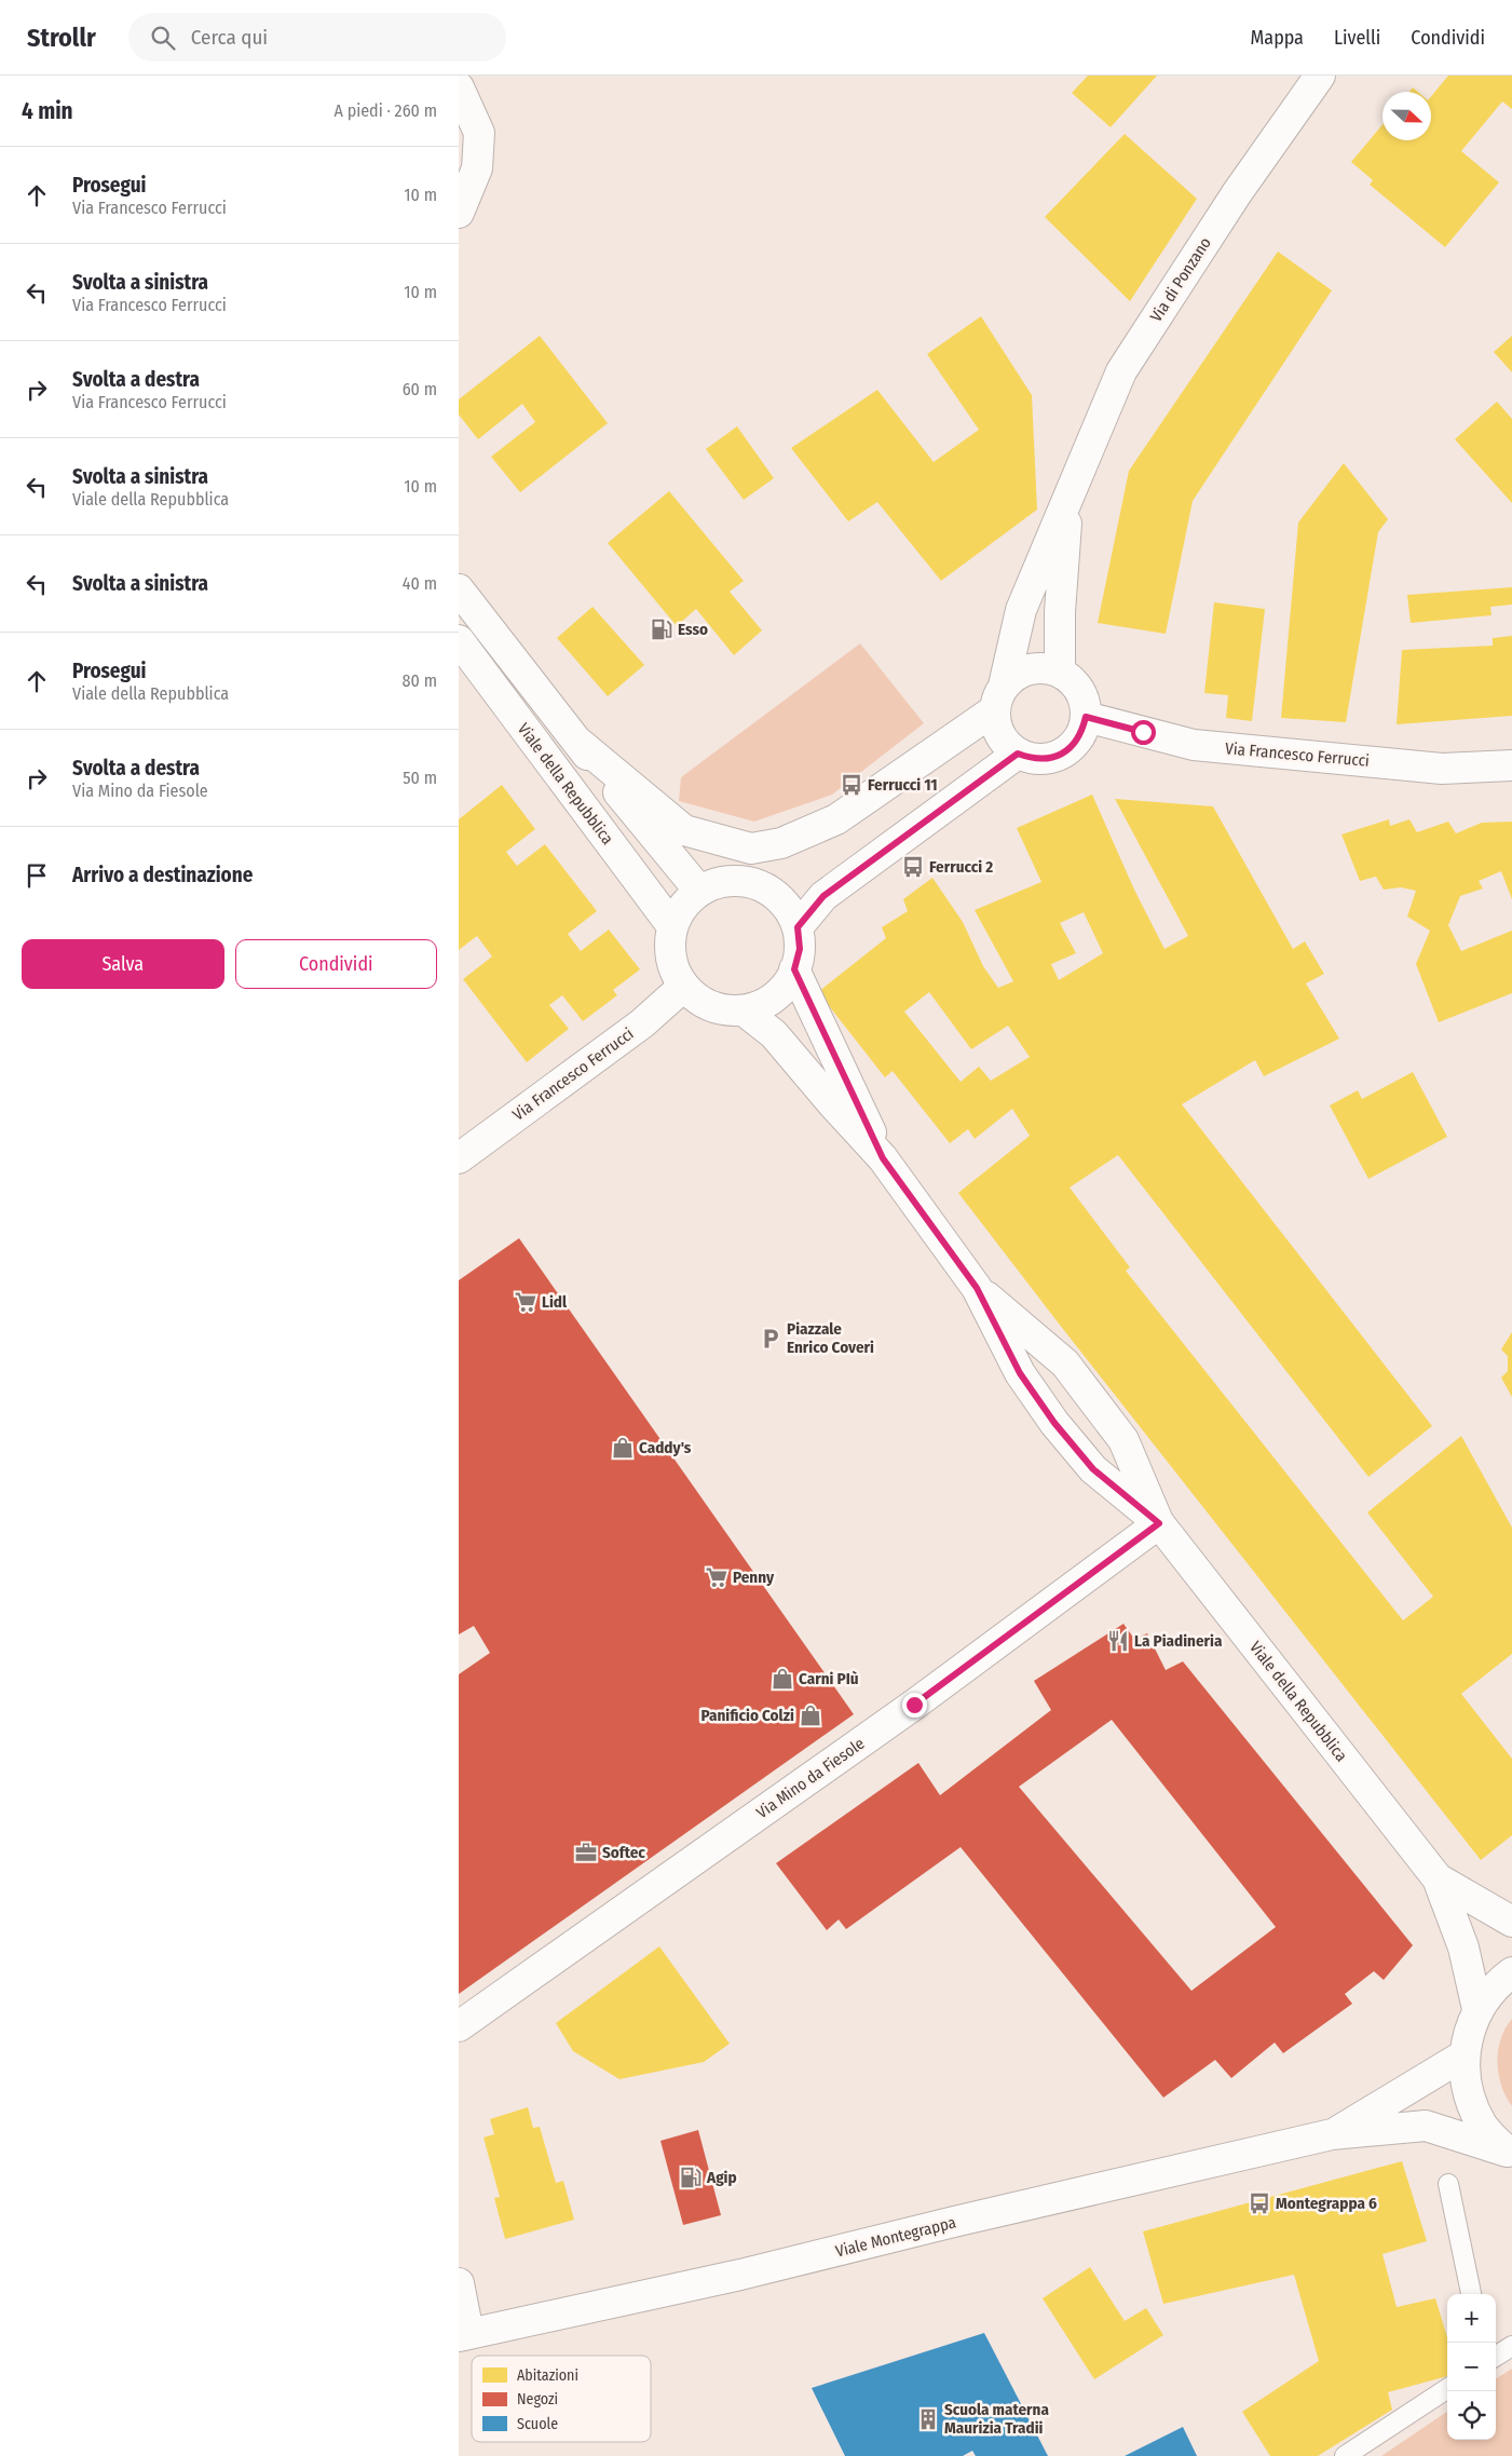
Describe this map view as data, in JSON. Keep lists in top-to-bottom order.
{
  "streets": {
    "main road": [
      "Via di Ponzano",
      "Via Francesco Ferrucci",
      "Viale della Repubblica",
      "Via Mino da Fiesole",
      "Viale Montegrappa"
    ]
  },
  "crossings": [
    ["Via di Ponzano", "Via Francesco Ferrucci"],
    ["Via Francesco Ferrucci", "Viale della Repubblica"],
    ["Viale della Repubblica", "Via Mino da Fiesole"]
  ],
  "places": {
    "fuel station": ["Esso", "Agip"],
    "bus stop": ["Ferrucci 11", "Ferrucci 2", "Montegrappa 6"],
    "supermarket": ["Lidl", "Penny"],
    "parking": ["Piazzale Enrico Coveri"],
    "shop": ["Caddy's", "Carni PIù", "Panificio Colzi"],
    "restaurant": ["La Piadineria"],
    "office": ["Softec"],
    "building": ["Scuola materna Maurizia Tradii"]
  },
  "legend": ["Abitazioni", "Negozi", "Scuole"],
  "north": "right",
  "page": {
    "header": "Strollr",
    "search": "Cerca qui",
    "nav": ["Mappa", "Livelli", "Condividi"],
    "heading": ["4 min", "A piedi · 260 m"],
    "list": [
      ["Prosegui", "Via Francesco Ferrucci", "10 m"],
      ["Svolta a sinistra", "Via Francesco Ferrucci", "10 m"],
      ["Svolta a destra", "Via Francesco Ferrucci", "60 m"],
      ["Svolta a sinistra", "Viale della Repubblica", "10 m"],
      ["Svolta a sinistra", "40 m"],
      ["Prosegui", "Viale della Repubblica", "80 m"],
      ["Svolta a destra", "Via Mino da Fiesole", "50 m"],
      "Arrivo a destinazione"
    ],
    "buttons": ["Salva", "Condividi"],
    "map_buttons": ["+", "−"]
  }
}
